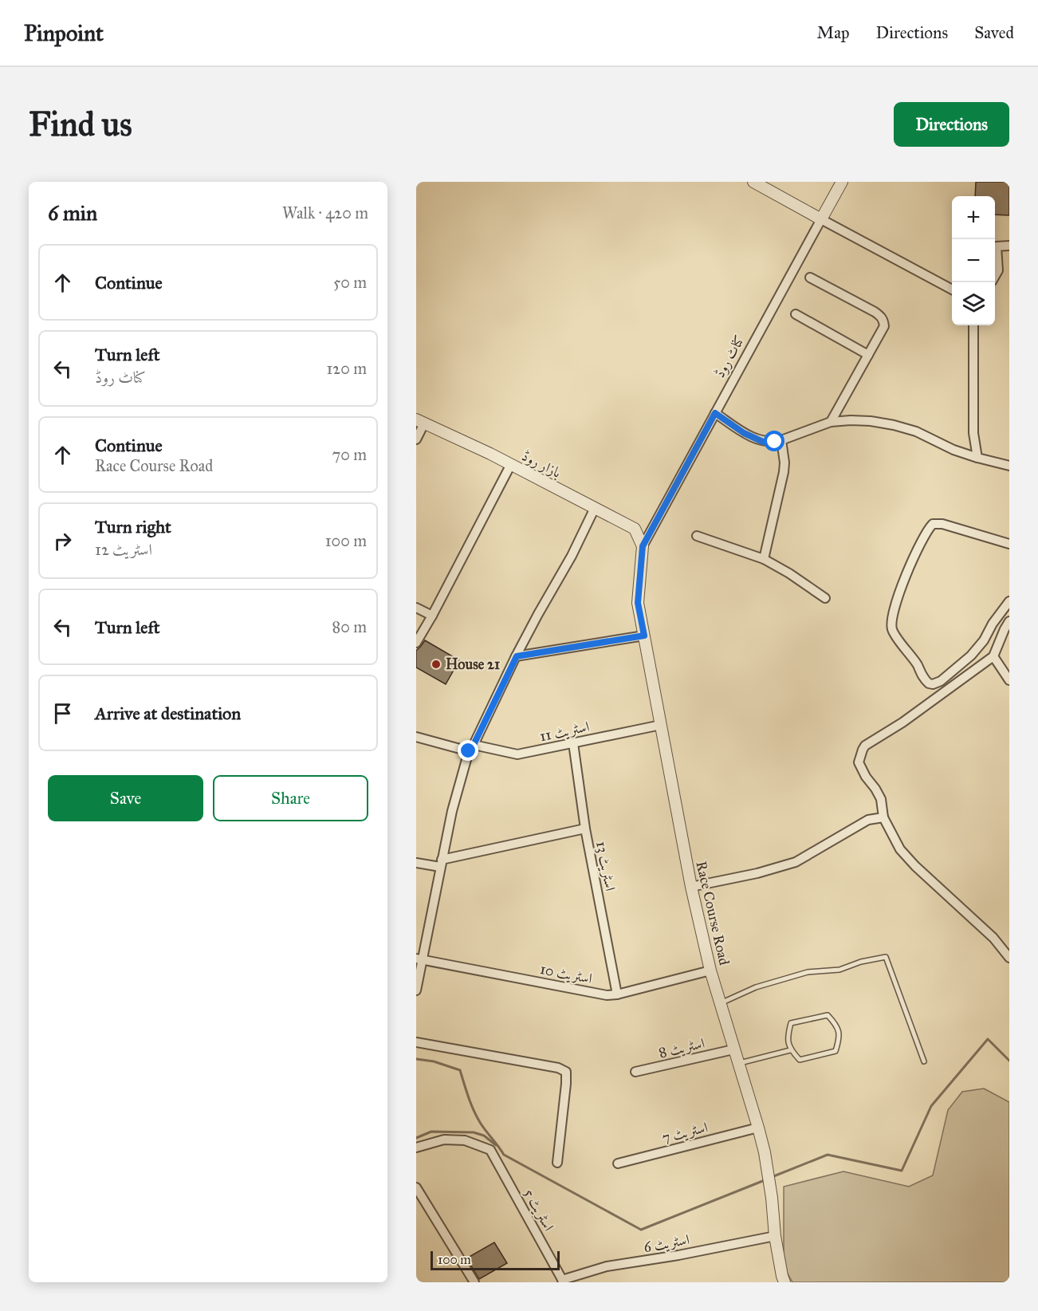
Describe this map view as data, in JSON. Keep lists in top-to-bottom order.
{
  "streets": {
    "street": [
      "کناٹ روڈ",
      "بازار روڈ",
      "اسٹریٹ 11",
      "اسٹریٹ 13",
      "Race Course Road",
      "اسٹریٹ 10",
      "اسٹریٹ 8",
      "اسٹریٹ 7",
      "اسٹریٹ 5",
      "اسٹریٹ 6"
    ]
  },
  "crossings": [
    ["کناٹ روڈ", "بازار روڈ"],
    ["کناٹ روڈ", "Race Course Road"],
    ["بازار روڈ", "Race Course Road"],
    ["اسٹریٹ 11", "اسٹریٹ 13"],
    ["اسٹریٹ 11", "Race Course Road"],
    ["اسٹریٹ 13", "اسٹریٹ 10"],
    ["Race Course Road", "اسٹریٹ 10"],
    ["Race Course Road", "اسٹریٹ 8"],
    ["Race Course Road", "اسٹریٹ 7"],
    ["Race Course Road", "اسٹریٹ 6"],
    ["اسٹریٹ 5", "اسٹریٹ 6"]
  ],
  "places": ["House 21"],
  "scale_bar": "100 m",
  "page": {
    "header": "Pinpoint",
    "nav": ["Map", "Directions", "Saved"],
    "buttons": [
      "Directions",
      ["Save", "Share"]
    ],
    "title": "Find us",
    "heading": ["6 min", "Walk · 420 m"],
    "map_buttons": ["+", "−"],
    "list": [
      ["Continue", "50 m"],
      ["Turn left", "کناٹ روڈ", "120 m"],
      ["Continue", "Race Course Road", "70 m"],
      ["Turn right", "اسٹریٹ 12", "100 m"],
      ["Turn left", "80 m"],
      "Arrive at destination"
    ],
    "scale": "100 m"
  }
}
